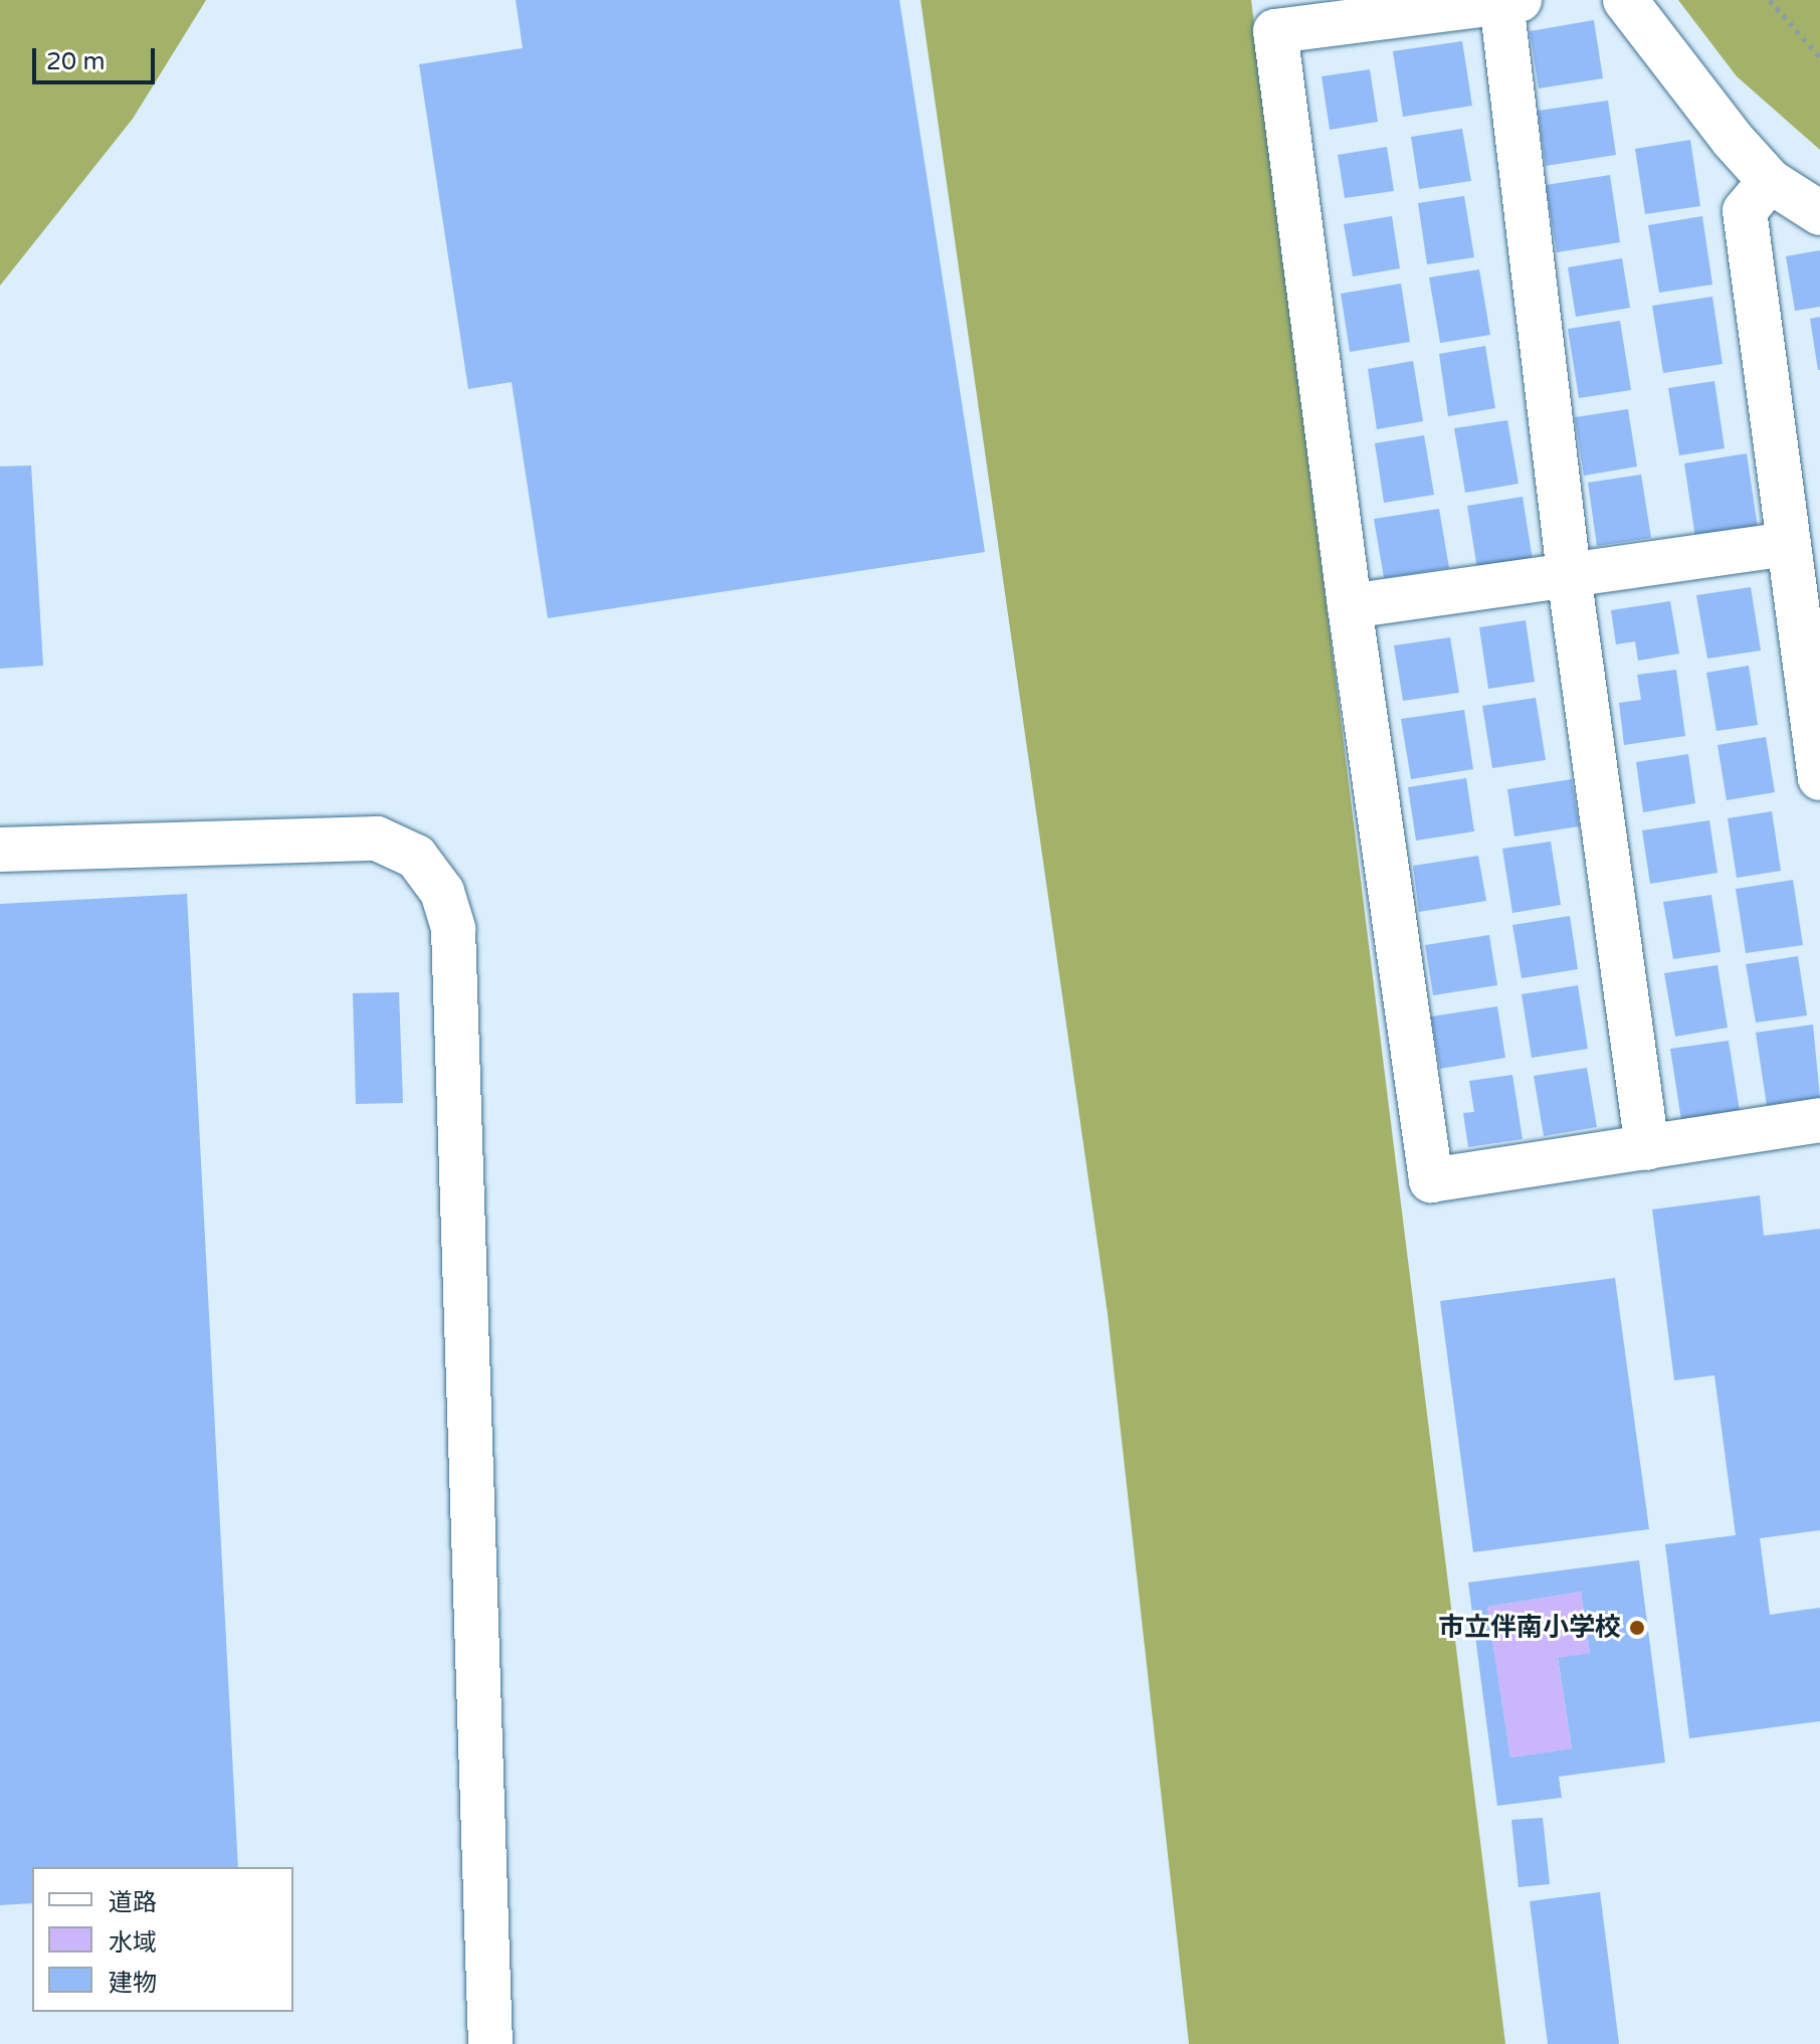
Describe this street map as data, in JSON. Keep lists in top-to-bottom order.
{
  "places": ["市立伴南小学校"],
  "legend": ["道路", "水域", "建物"],
  "scale_bar": "20 m"
}
